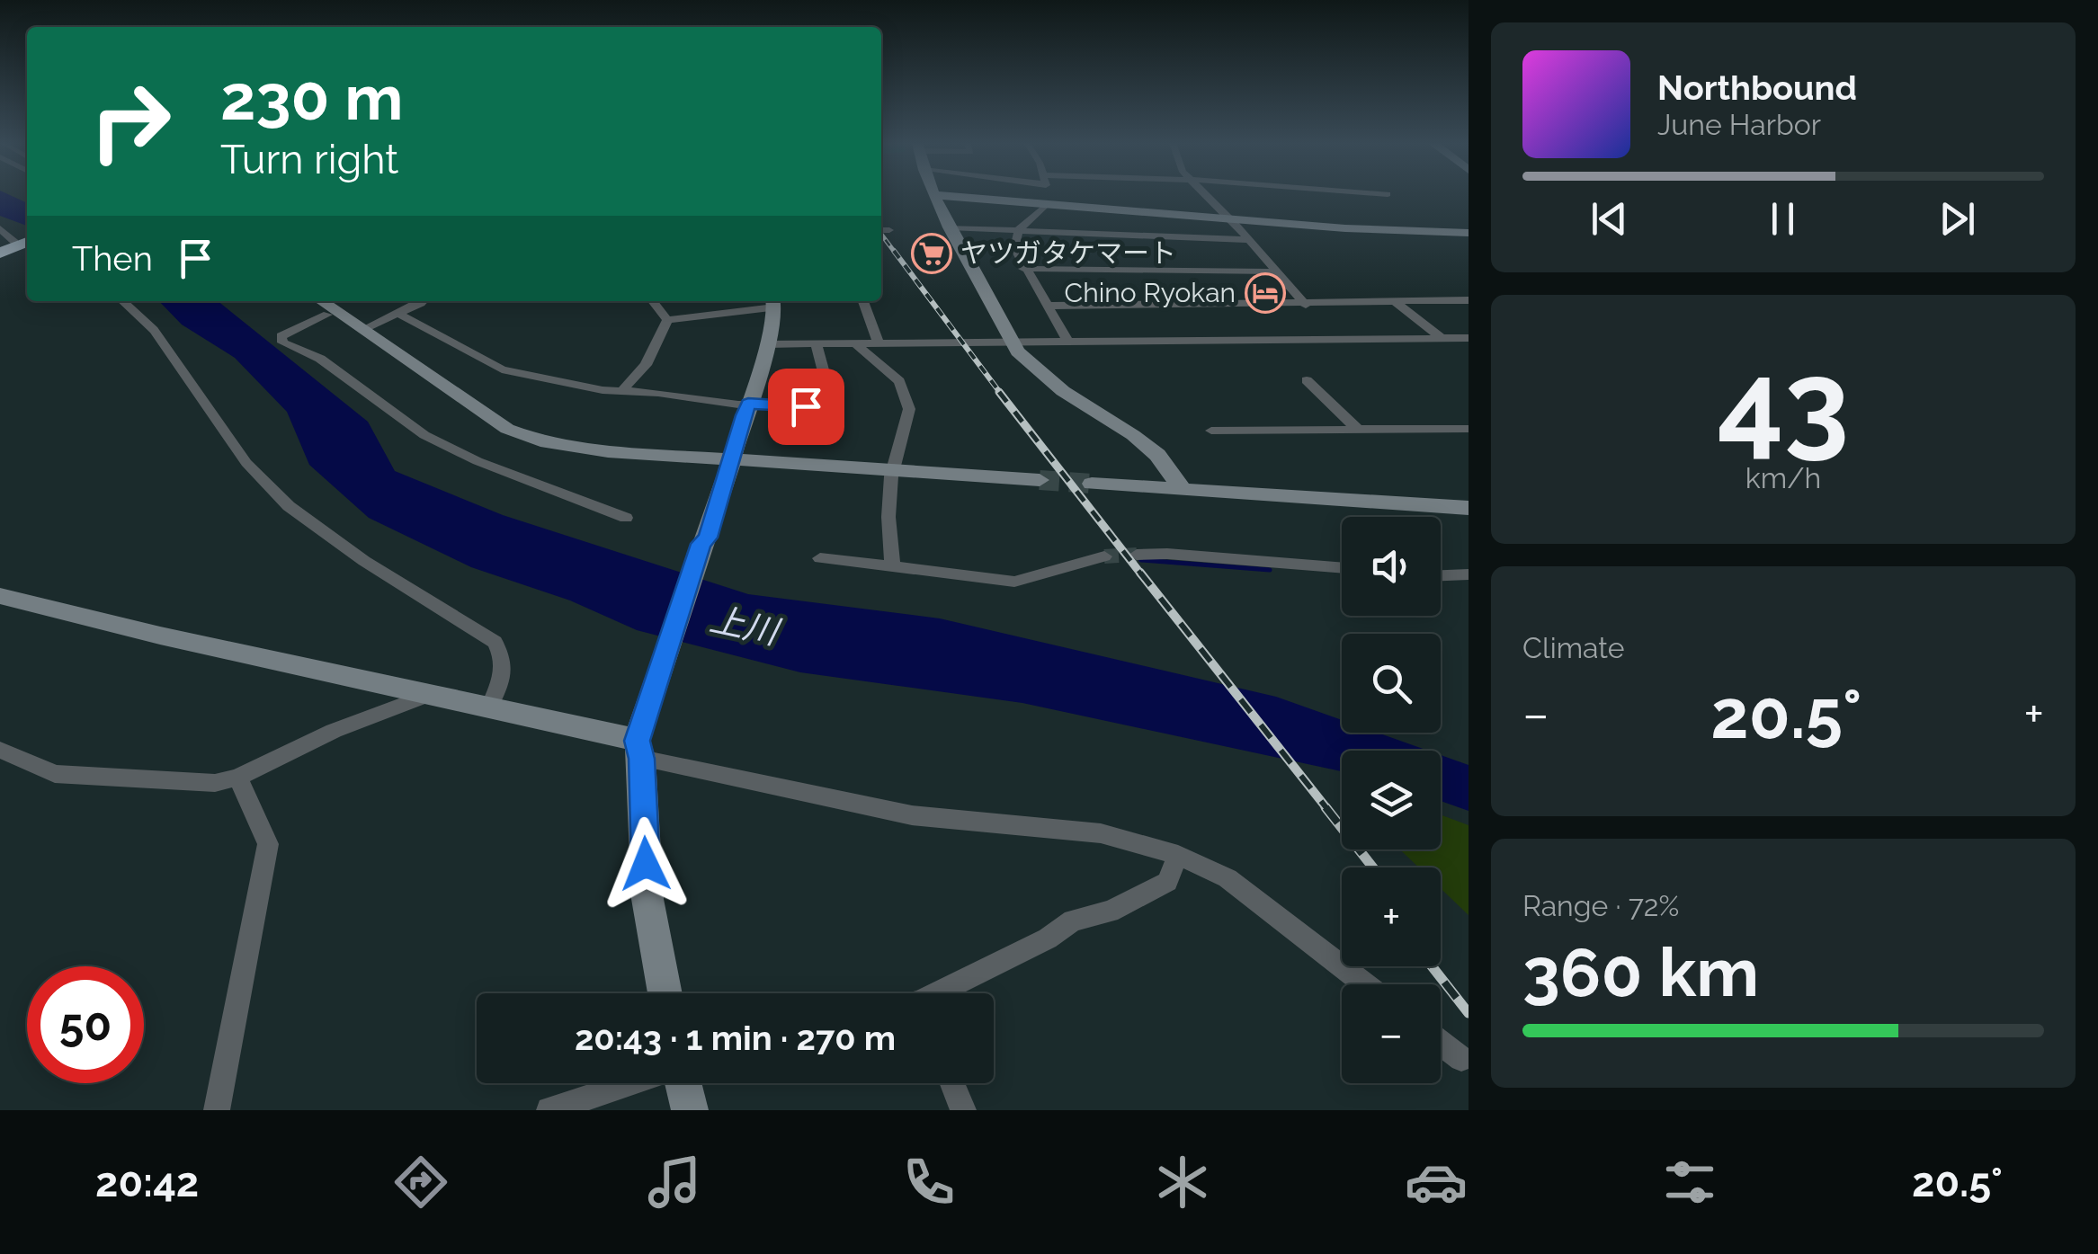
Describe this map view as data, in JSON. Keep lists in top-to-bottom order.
{
  "water": ["上川"],
  "places": {
    "supermarket": ["ヤツガタケマート"],
    "hotel": ["Chino Ryokan"]
  },
  "page": {
    "turn": ["230 m", "Turn right"],
    "song": ["Northbound", "June Harbor"],
    "then": "Then",
    "tile": [
      ["43", "km/h"],
      "Climate",
      ["Range · 72%", "360 km"]
    ],
    "map_buttons": ["+", "−"],
    "heat": ["−", "20.5°", "+"],
    "limit": "50",
    "trip": "20:43 · 1 min · 270 m",
    "tabs": ["20:42", "20.5°"]
  }
}
